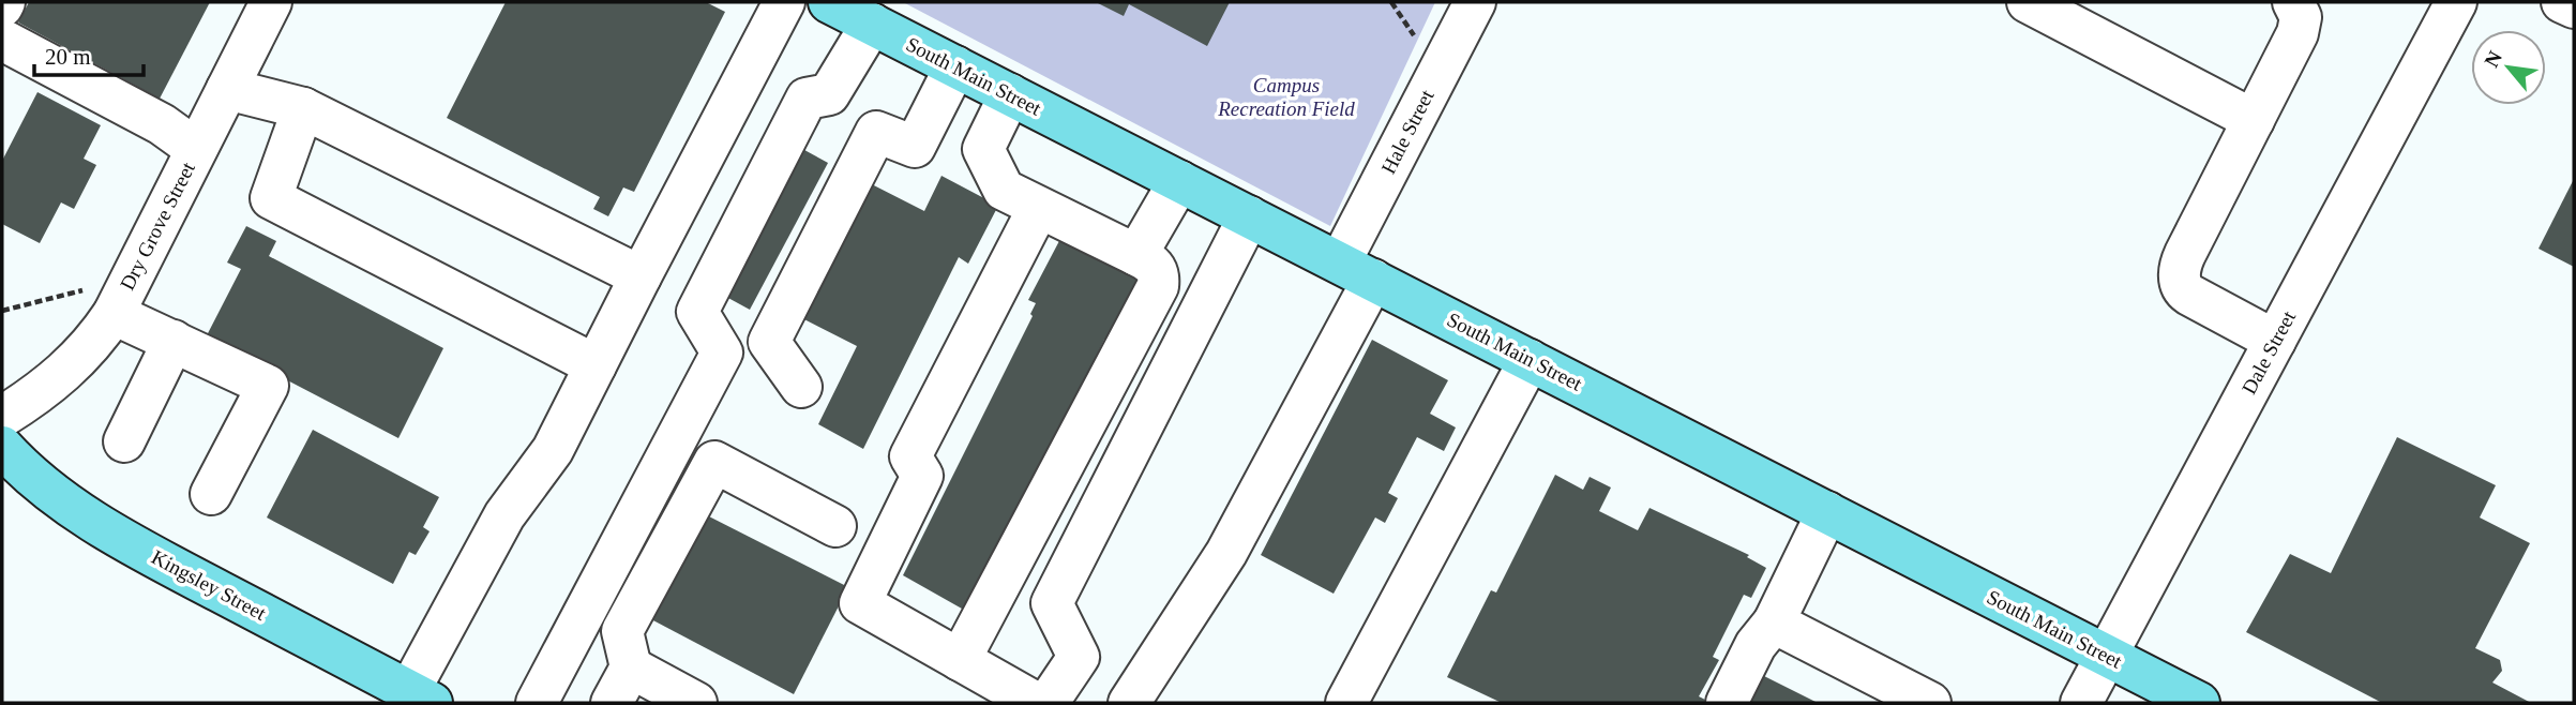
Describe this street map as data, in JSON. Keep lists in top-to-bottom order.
{
  "streets": {
    "main road": ["South Main Street", "Kingsley Street"],
    "street": ["Hale Street", "Dry Grove Street", "Dale Street"]
  },
  "crossings": [
    ["South Main Street", "Hale Street"],
    ["South Main Street", "Dale Street"]
  ],
  "parks": ["Campus Recreation Field"],
  "scale_bar": "20 m",
  "north": "top left"
}
